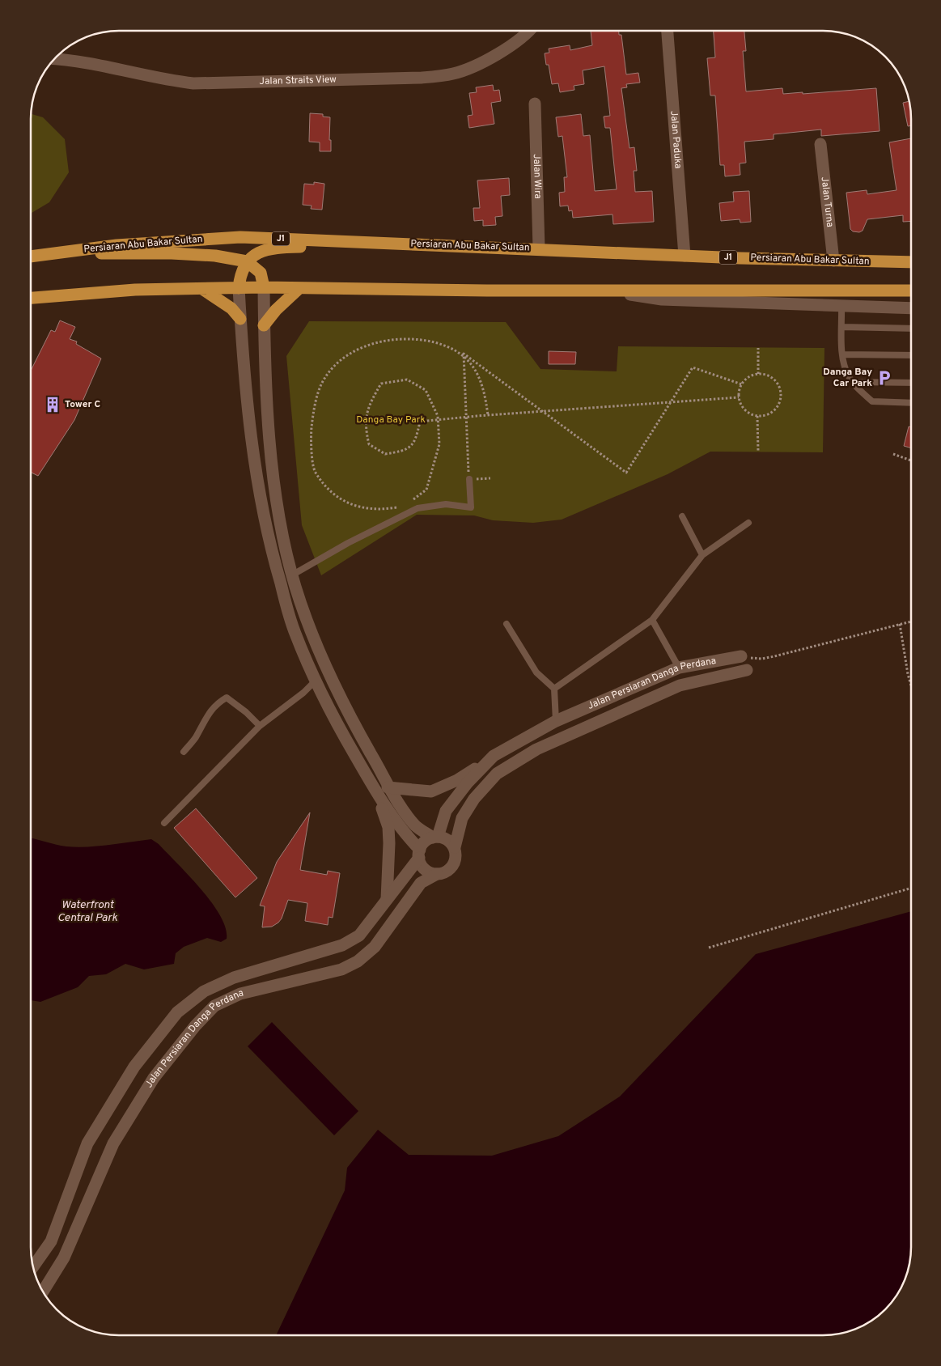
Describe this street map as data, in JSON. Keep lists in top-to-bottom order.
{
  "streets": {
    "highway": ["J1", "Persiaran Abu Bakar Sultan"],
    "street": [
      "Jalan Straits View",
      "Jalan Paduka",
      "Jalan Wira",
      "Jalan Turna",
      "Jalan Persiaran Danga Perdana"
    ]
  },
  "crossings": [
    ["Jalan Paduka", "Persiaran Abu Bakar Sultan"],
    ["Jalan Wira", "Persiaran Abu Bakar Sultan"],
    ["Jalan Turna", "Persiaran Abu Bakar Sultan"]
  ],
  "water": ["Waterfront Central Park"],
  "parks": ["Danga Bay Park"],
  "places": {
    "parking": ["Danga Bay Car Park"],
    "building": ["Tower C"]
  }
}
